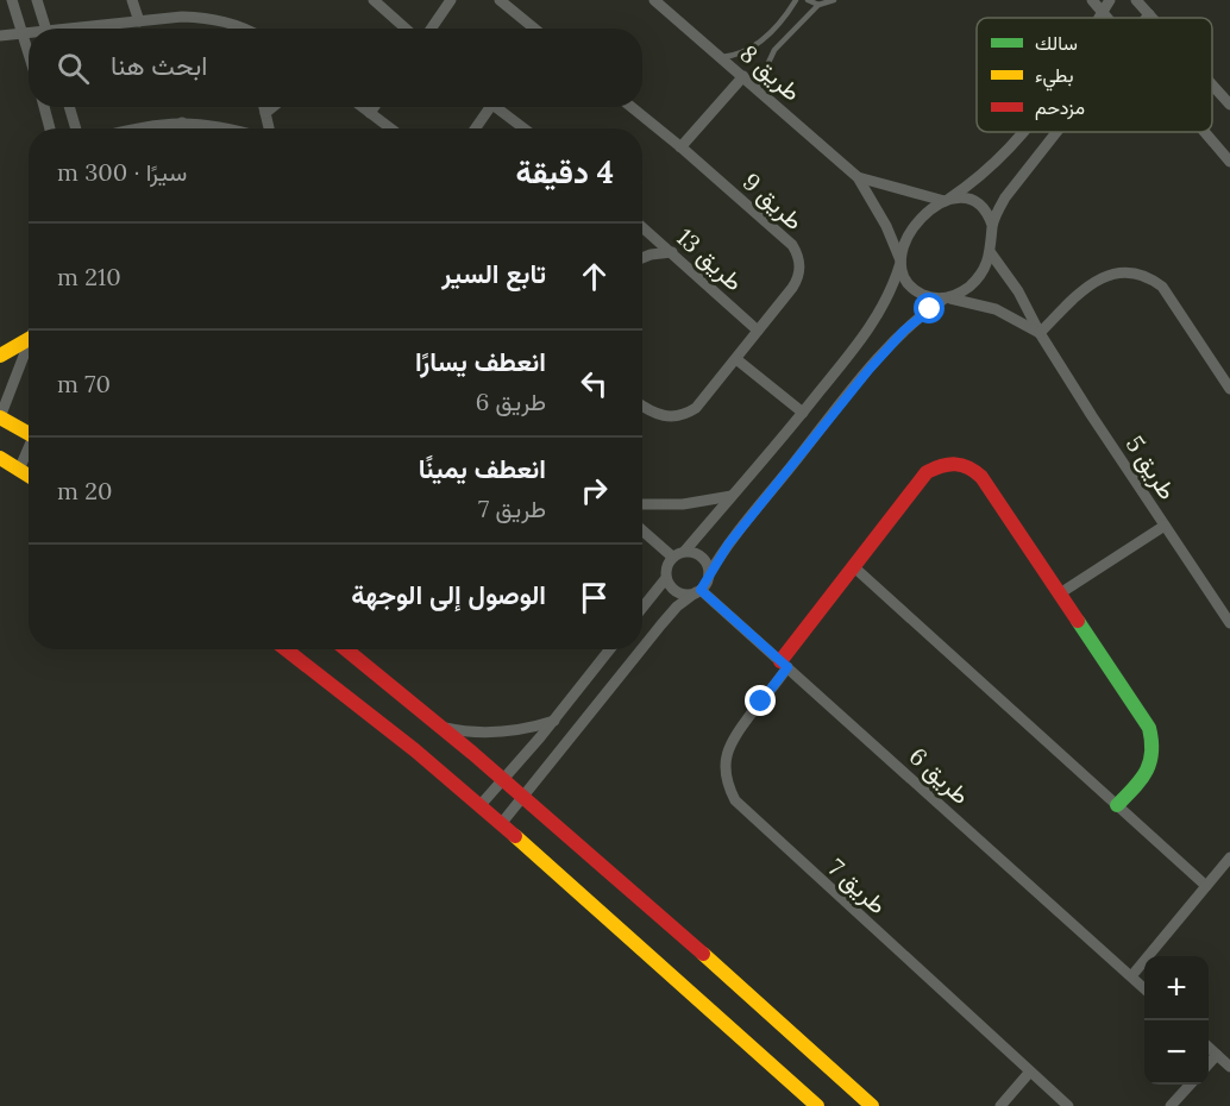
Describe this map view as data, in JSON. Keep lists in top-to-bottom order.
{
  "streets": {
    "street": [
      "طريق 8",
      "طريق 9",
      "طريق 13",
      "طريق 5",
      "طريق 6",
      "طريق 7"
    ]
  },
  "crossings": [
    ["طريق 8", "طريق 5"],
    ["طريق 9", "طريق 13"],
    ["طريق 6", "طريق 7"]
  ],
  "legend": ["سالك", "بطيء", "مزدحم"],
  "page": {
    "search": "ابحث هنا",
    "heading": ["4 دقيقة", "سيرًا · 300 m"],
    "list": [
      ["تابع السير", "210 m"],
      ["انعطف يسارًا", "طريق 6", "70 m"],
      ["انعطف يمينًا", "طريق 7", "20 m"],
      "الوصول إلى الوجهة"
    ],
    "map_buttons": ["+", "−"]
  }
}
